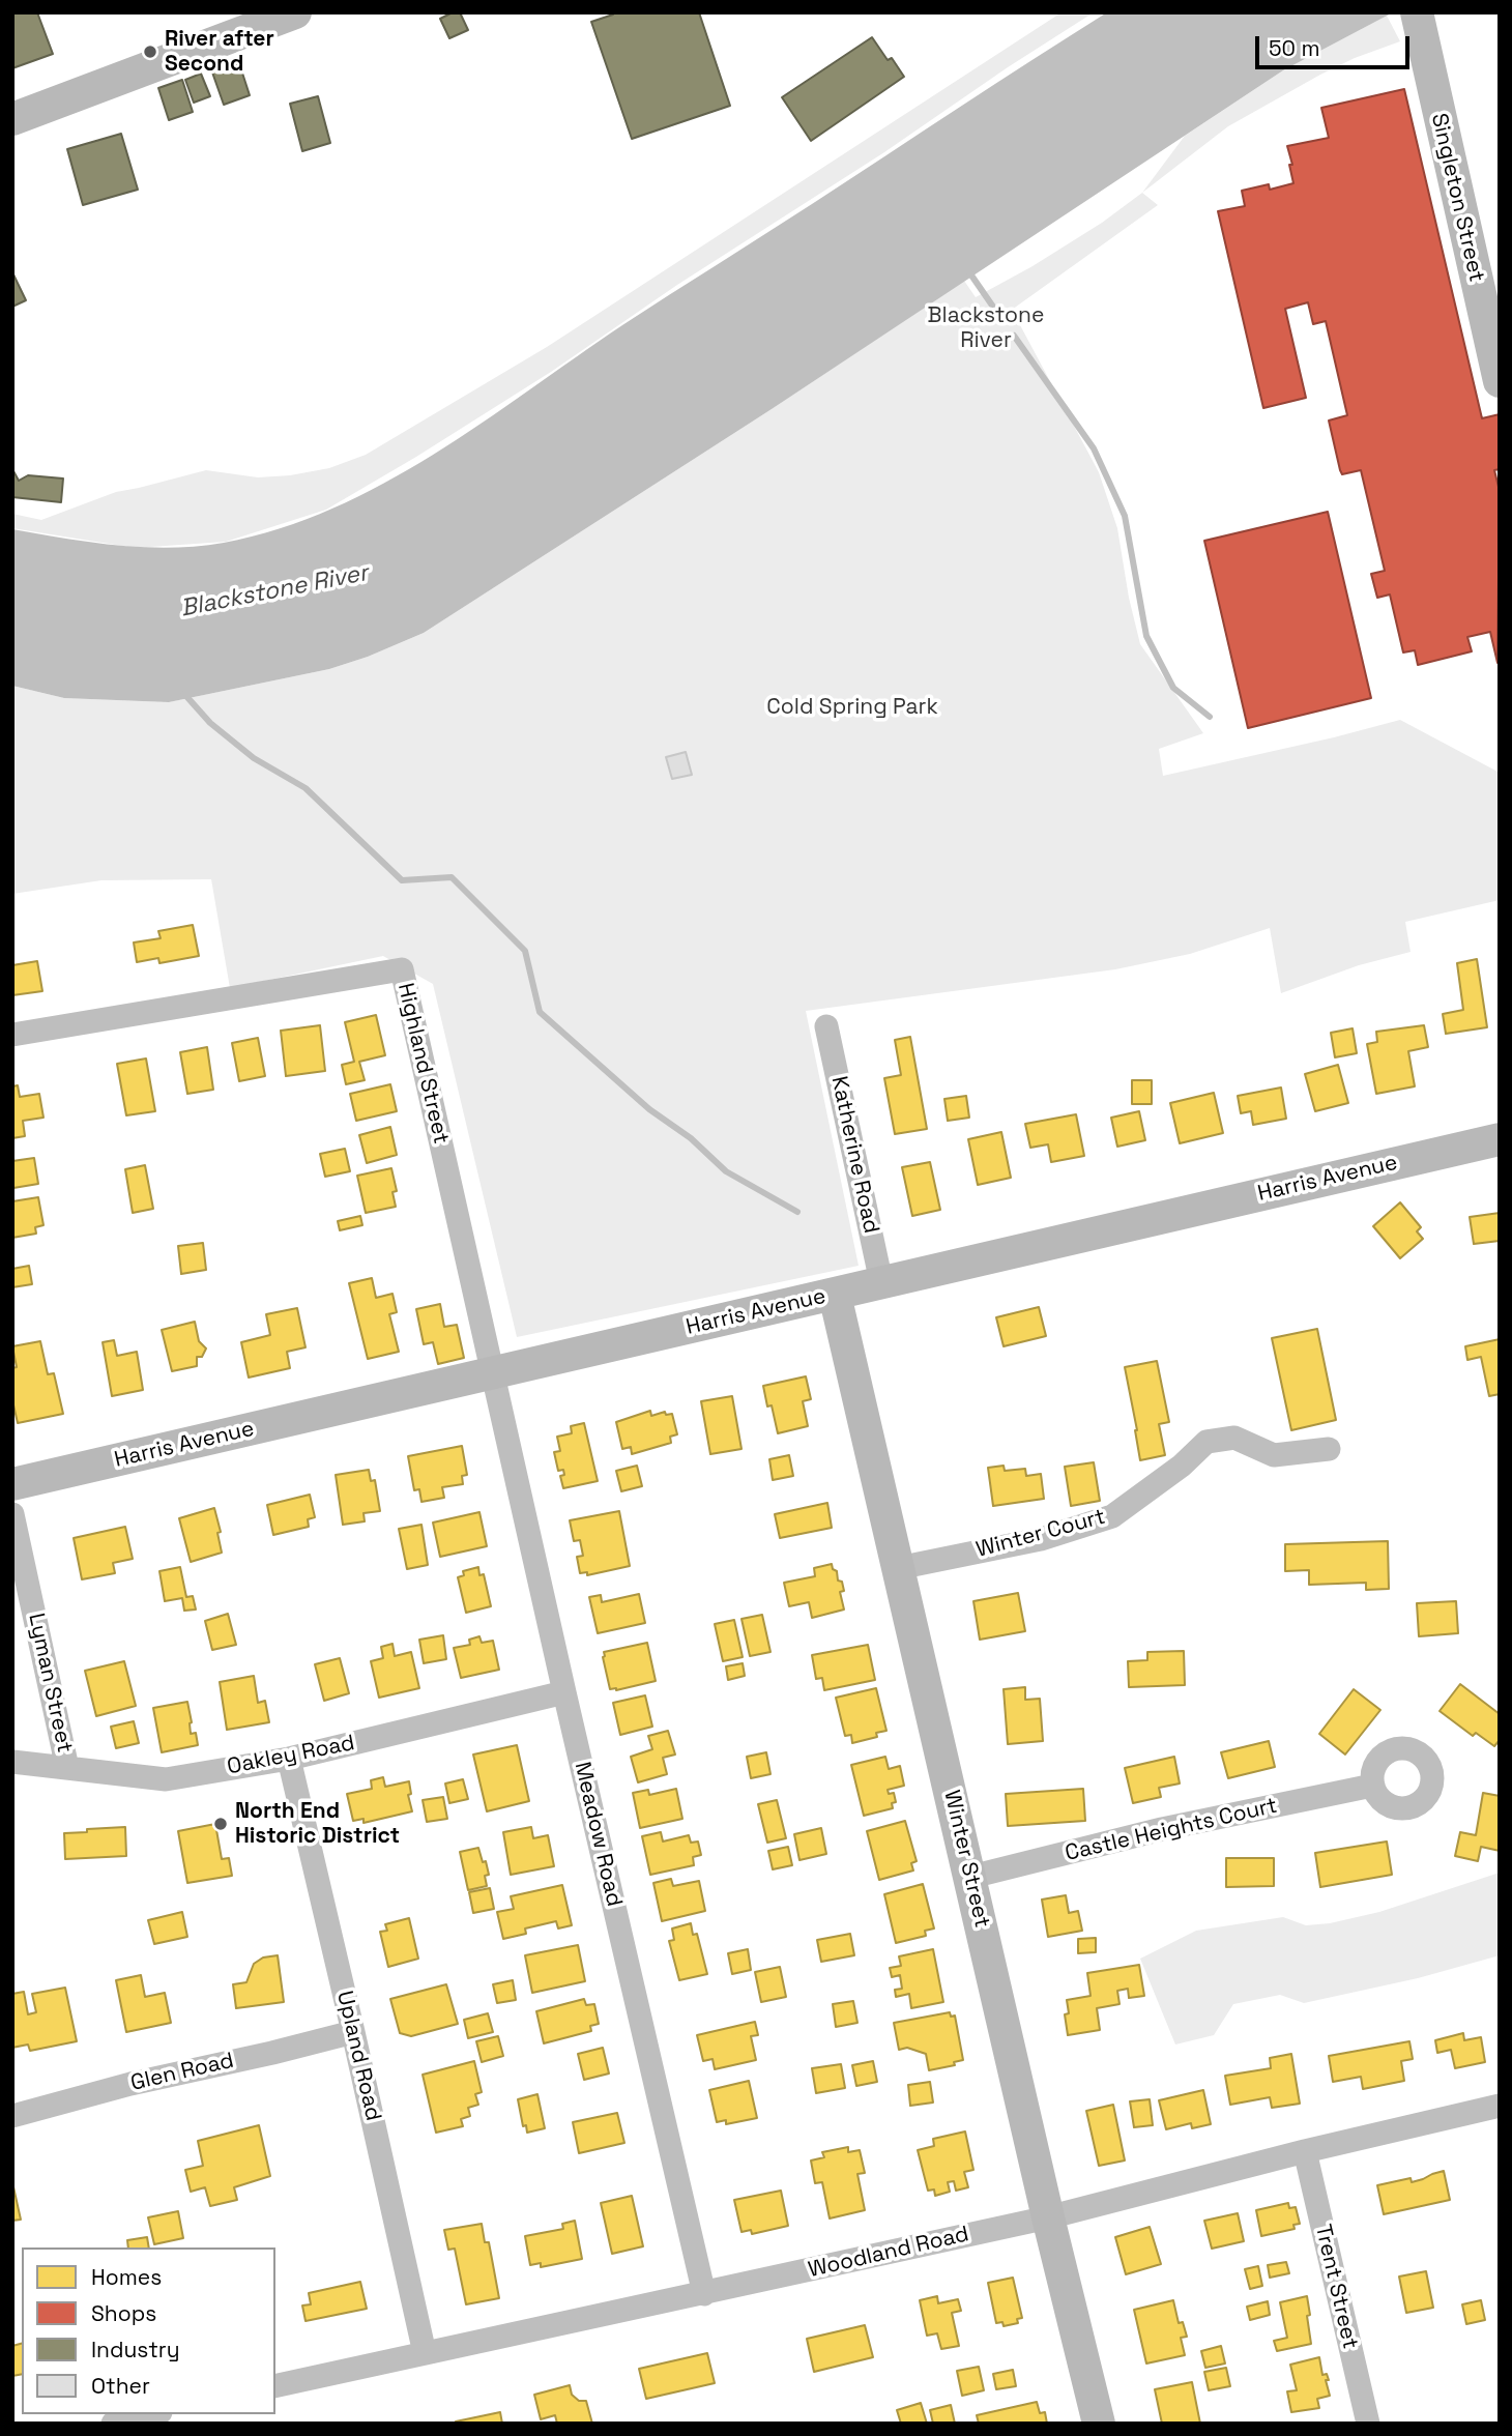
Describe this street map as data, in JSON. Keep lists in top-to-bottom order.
{
  "streets": {
    "main road": ["Singleton Street", "Harris Avenue", "Winter Street"],
    "street": [
      "Highland Street",
      "Katherine Road",
      "Winter Court",
      "Lyman Street",
      "Oakley Road",
      "Castle Heights Court",
      "Meadow Road",
      "Upland Road",
      "Glen Road",
      "Woodland Road",
      "Trent Street"
    ]
  },
  "crossings": [
    ["Highland Street", "Harris Avenue"],
    ["Highland Street", "Meadow Road"],
    ["Katherine Road", "Harris Avenue"],
    ["Harris Avenue", "Meadow Road"],
    ["Harris Avenue", "Winter Street"],
    ["Winter Court", "Winter Street"],
    ["Lyman Street", "Oakley Road"],
    ["Oakley Road", "Meadow Road"],
    ["Oakley Road", "Upland Road"],
    ["Castle Heights Court", "Winter Street"],
    ["Meadow Road", "Woodland Road"],
    ["Winter Street", "Woodland Road"],
    ["Upland Road", "Glen Road"],
    ["Upland Road", "Woodland Road"],
    ["Woodland Road", "Trent Street"]
  ],
  "water": ["Blackstone River"],
  "parks": ["Blackstone River", "Cold Spring Park"],
  "places": ["River after Second", "North End Historic District"],
  "legend": [
    "Homes",
    "Shops",
    "Industry",
    "Other"
  ],
  "scale_bar": "50 m"
}
